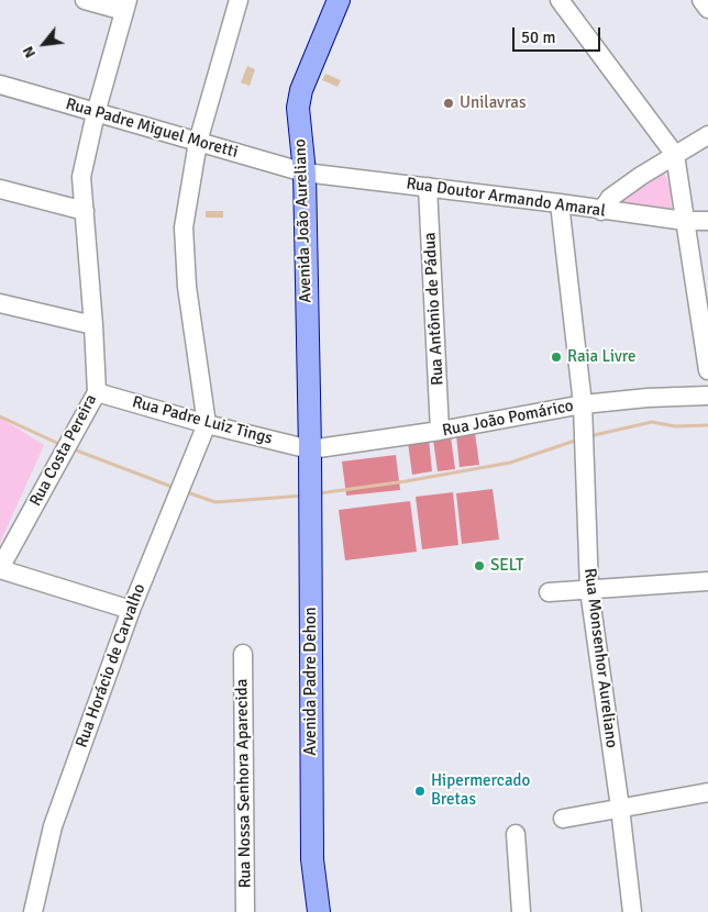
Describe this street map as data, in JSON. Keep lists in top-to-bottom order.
{
  "streets": {
    "main road": ["Avenida João Aureliano", "Avenida Padre Dehon"],
    "street": [
      "Rua Padre Miguel Moretti",
      "Rua Doutor Armando Amaral",
      "Rua Antônio de Pádua",
      "Rua João Pomárico",
      "Rua Padre Luiz Tings",
      "Rua Costa Pereira",
      "Rua Monsenhor Aureliano",
      "Rua Horácio de Carvalho",
      "Rua Nossa Senhora Aparecida"
    ]
  },
  "crossings": [
    ["Rua Padre Miguel Moretti", "Rua Doutor Armando Amaral"],
    ["Rua Padre Miguel Moretti", "Avenida João Aureliano"],
    ["Rua Padre Miguel Moretti", "Rua Costa Pereira"],
    ["Rua Doutor Armando Amaral", "Avenida João Aureliano"],
    ["Rua Doutor Armando Amaral", "Rua Antônio de Pádua"],
    ["Rua Doutor Armando Amaral", "Rua Monsenhor Aureliano"],
    ["Avenida João Aureliano", "Rua João Pomárico"],
    ["Avenida João Aureliano", "Rua Padre Luiz Tings"],
    ["Avenida João Aureliano", "Avenida Padre Dehon"],
    ["Rua Antônio de Pádua", "Rua João Pomárico"],
    ["Rua João Pomárico", "Rua Padre Luiz Tings"],
    ["Rua João Pomárico", "Rua Monsenhor Aureliano"],
    ["Rua João Pomárico", "Avenida Padre Dehon"],
    ["Rua Padre Luiz Tings", "Rua Costa Pereira"],
    ["Rua Padre Luiz Tings", "Rua Horácio de Carvalho"],
    ["Rua Padre Luiz Tings", "Avenida Padre Dehon"]
  ],
  "places": [
    "Unilavras",
    "Raia Livre",
    "SELT",
    "Hipermercado Bretas"
  ],
  "scale_bar": "50 m",
  "north": "bottom left"
}
